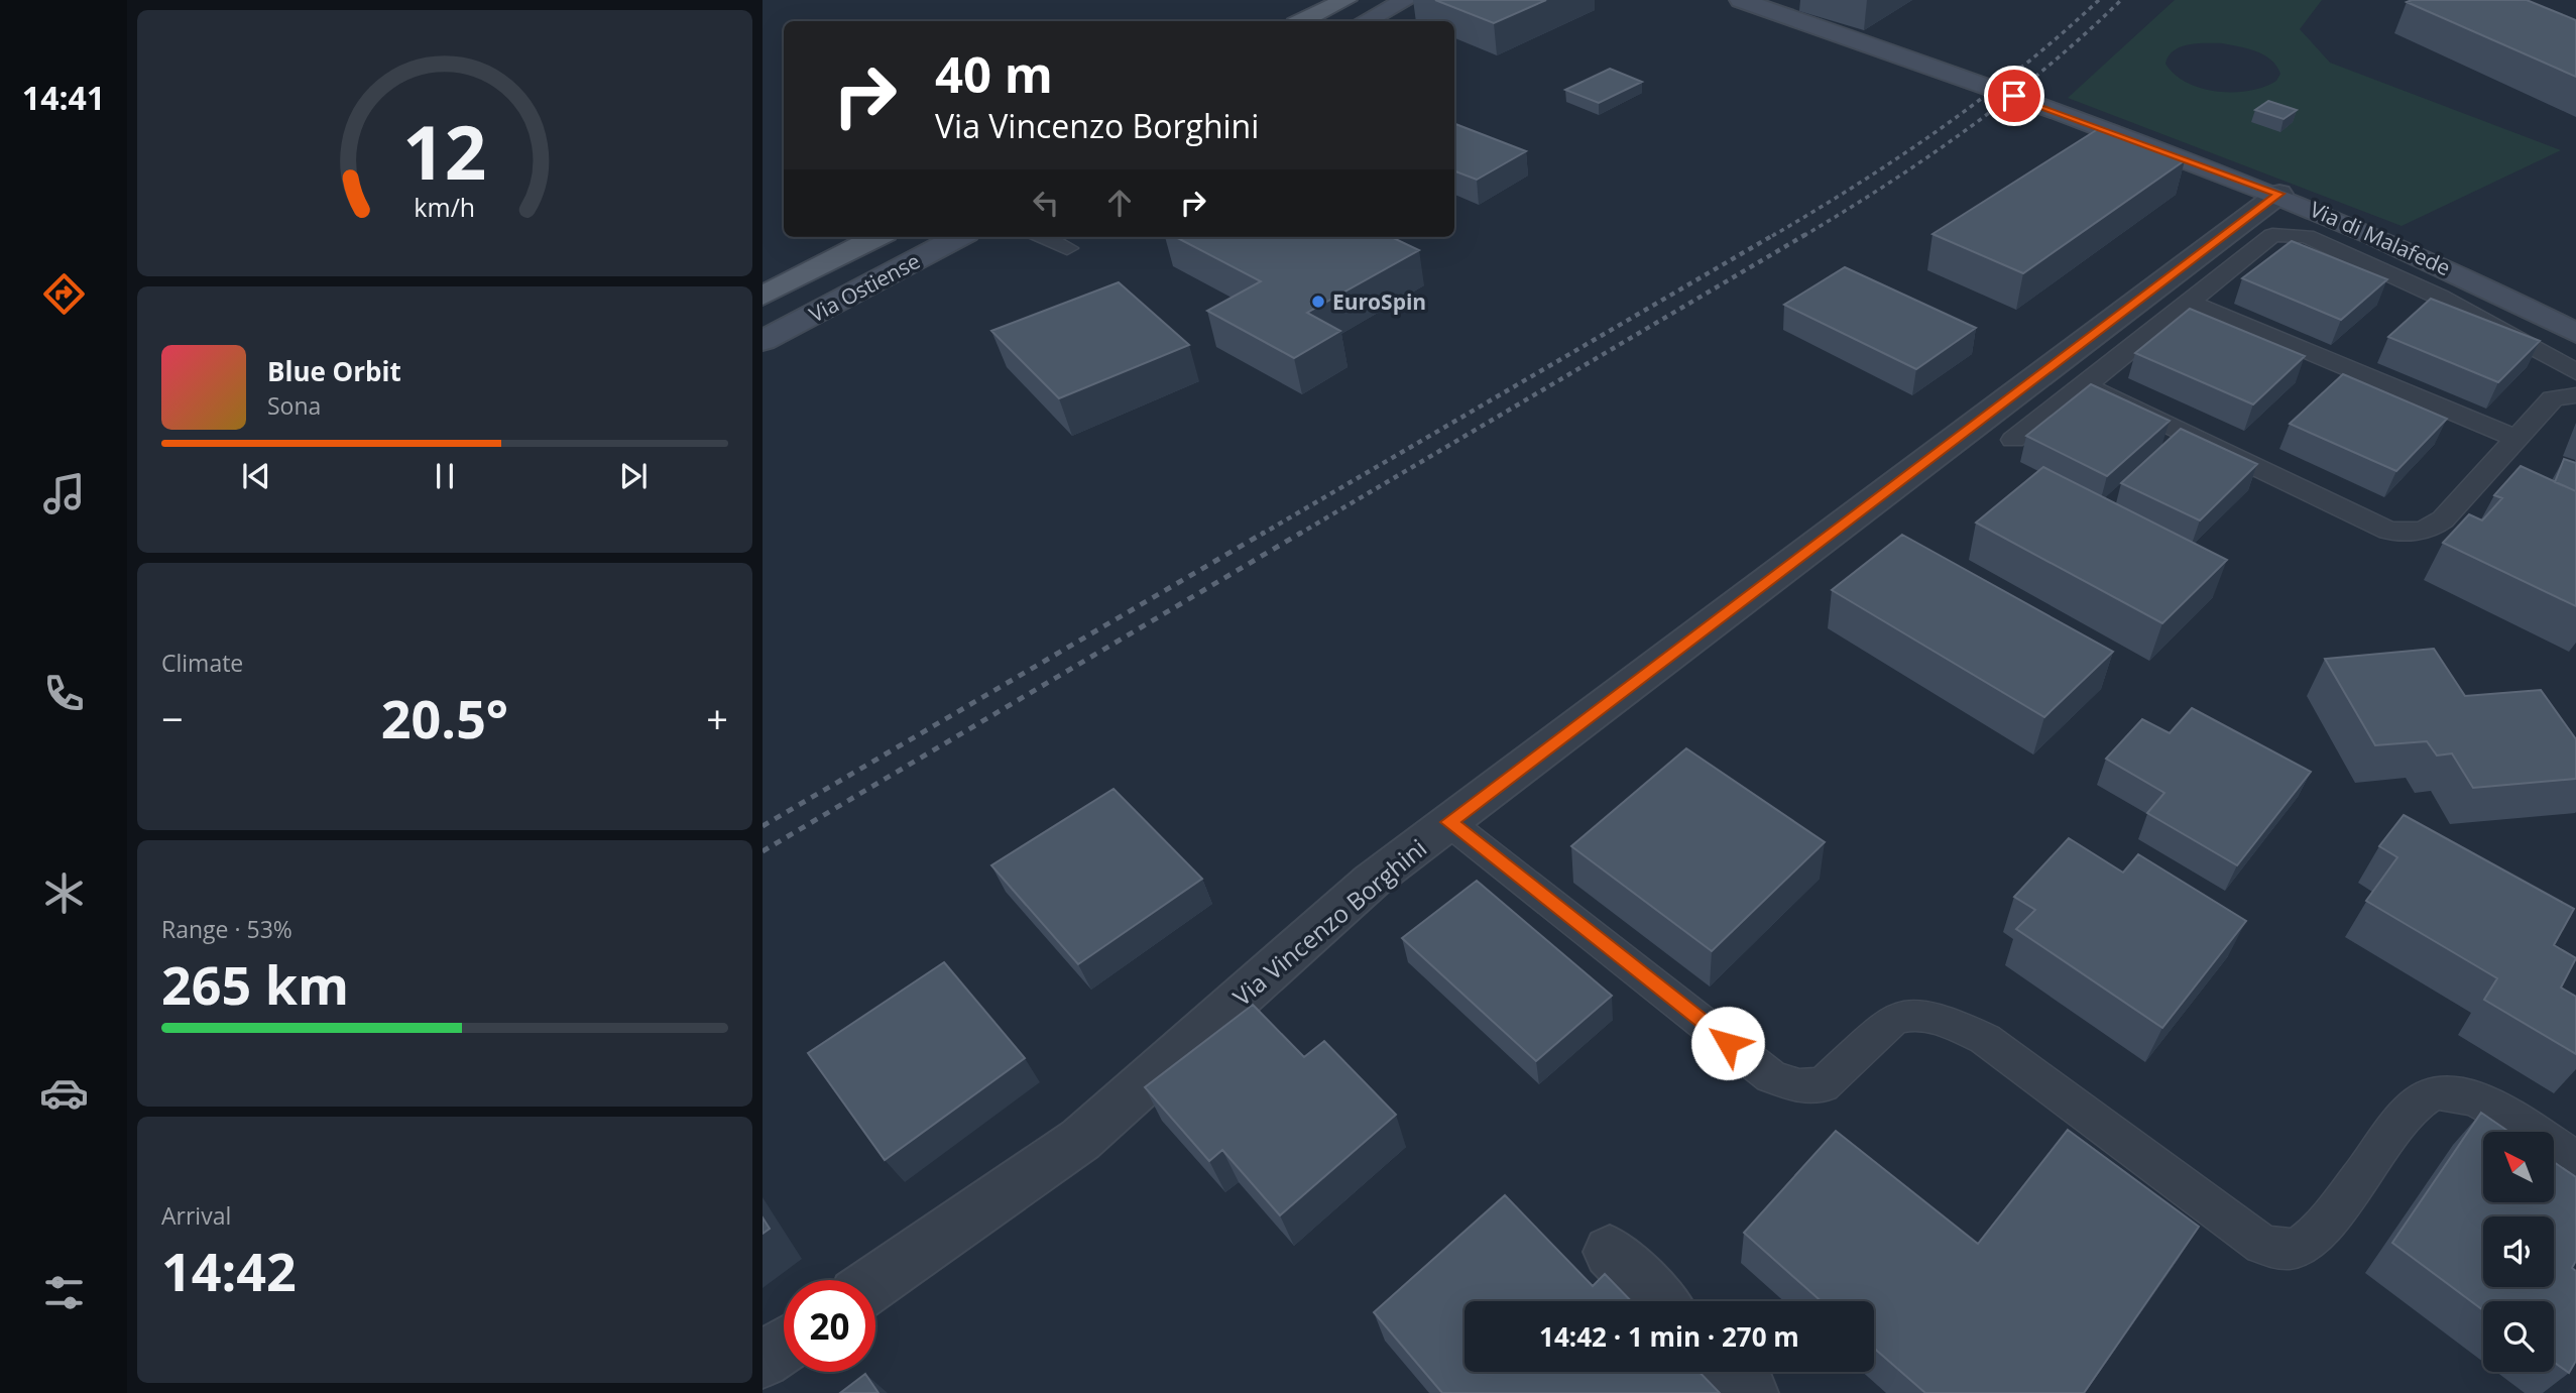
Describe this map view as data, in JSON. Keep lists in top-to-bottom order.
{
  "streets": {
    "street": ["Via di Malafede", "Via Ostiense", "Via Vincenzo Borghini"]
  },
  "crossings": [
    ["Via di Malafede", "Via Vincenzo Borghini"]
  ],
  "places": ["EuroSpin"],
  "north": "top left",
  "page": {
    "tabs": "14:41",
    "turn": ["40 m", "Via Vincenzo Borghini"],
    "song": ["Blue Orbit", "Sona"],
    "tile": [
      "Climate",
      ["Range · 53%", "265 km"],
      ["Arrival", "14:42"]
    ],
    "heat": ["−", "20.5°", "+"],
    "limit": "20",
    "trip": "14:42 · 1 min · 270 m",
    "gauge": ["12", "km/h"]
  }
}
